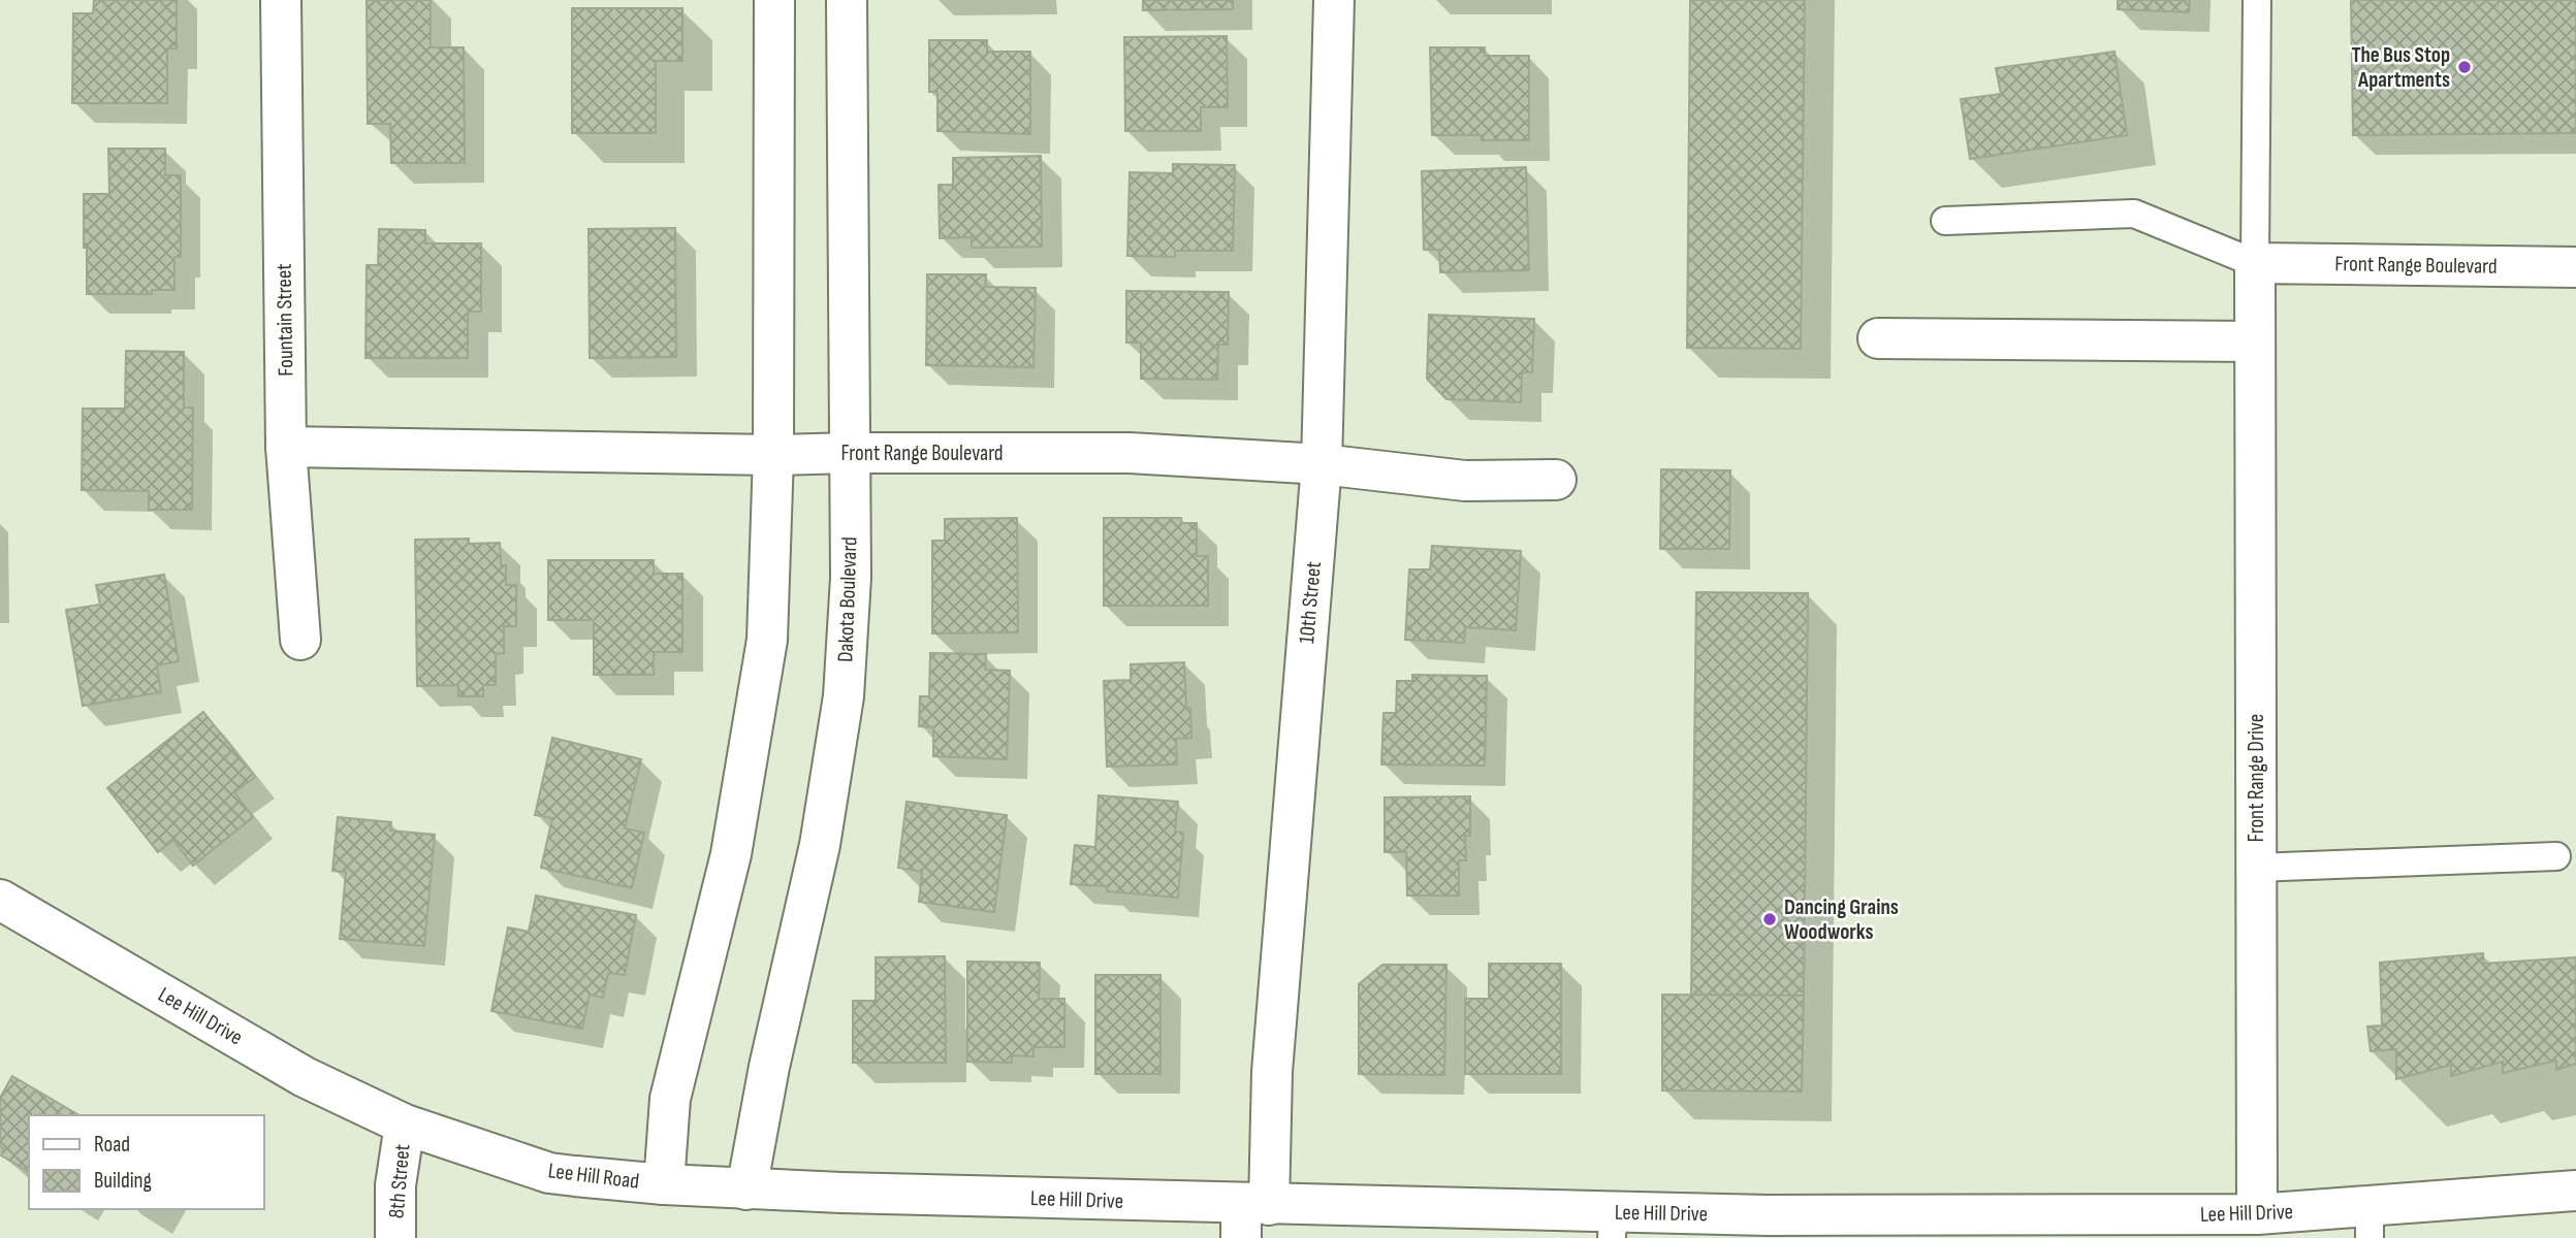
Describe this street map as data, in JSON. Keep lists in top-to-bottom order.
{
  "streets": {
    "street": [
      "Front Range Boulevard",
      "Fountain Street",
      "Dakota Boulevard",
      "10th Street",
      "Front Range Drive",
      "Lee Hill Drive",
      "Lee Hill Road",
      "8th Street"
    ]
  },
  "crossings": [
    ["Front Range Boulevard", "Fountain Street"],
    ["Front Range Boulevard", "Dakota Boulevard"],
    ["Front Range Boulevard", "10th Street"],
    ["Front Range Boulevard", "Front Range Drive"],
    ["Dakota Boulevard", "Lee Hill Drive"],
    ["Dakota Boulevard", "Lee Hill Road"],
    ["10th Street", "Lee Hill Drive"],
    ["Front Range Drive", "Lee Hill Drive"],
    ["Lee Hill Drive", "Lee Hill Road"],
    ["Lee Hill Drive", "8th Street"],
    ["Lee Hill Road", "8th Street"]
  ],
  "places": ["The Bus Stop Apartments", "Dancing Grains Woodworks"],
  "legend": ["Road", "Building"]
}
